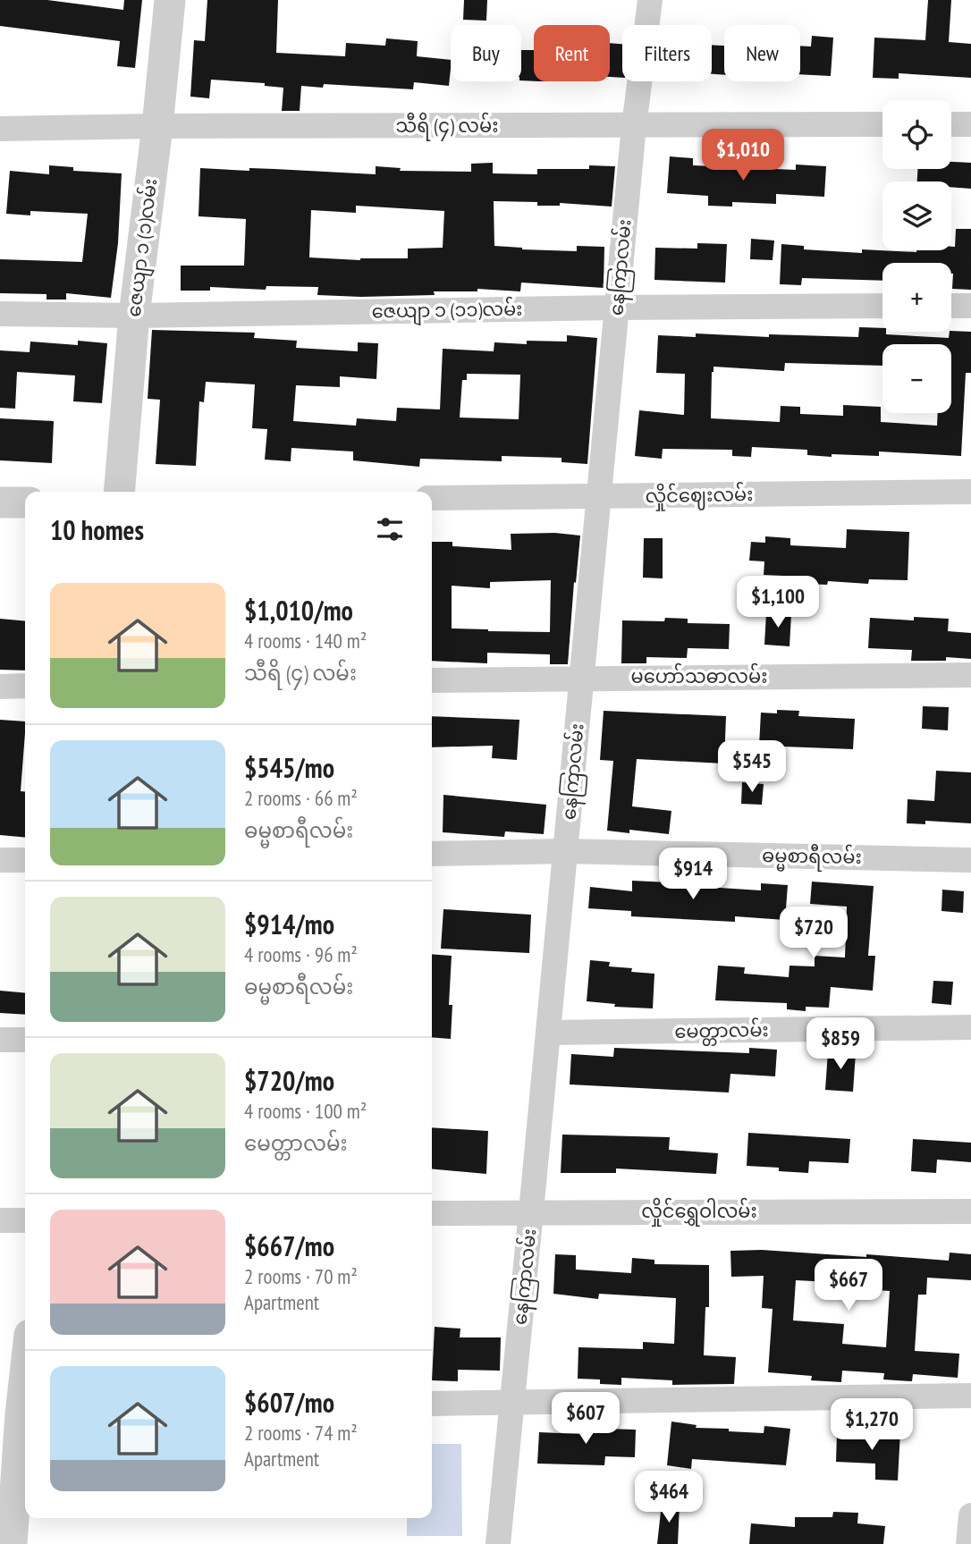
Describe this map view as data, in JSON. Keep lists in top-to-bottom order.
{
  "streets": {
    "street": [
      "သီရိ (၄) လမ်း",
      "ဇေယျာ ၁ (၁)လမ်း",
      "နေကြာလမ်း",
      "ဇေယျာ ၁ (၁၁)လမ်း",
      "လှိုင်ဈေးလမ်း",
      "မဟော်သဓာလမ်း",
      "ဓမ္မစာရီလမ်း",
      "မေတ္တာလမ်း",
      "လှိုင်ရွှေဝါလမ်း"
    ]
  },
  "crossings": [
    ["သီရိ (၄) လမ်း", "ဇေယျာ ၁ (၁)လမ်း"],
    ["သီရိ (၄) လမ်း", "နေကြာလမ်း"],
    ["ဇေယျာ ၁ (၁)လမ်း", "ဇေယျာ ၁ (၁၁)လမ်း"],
    ["နေကြာလမ်း", "ဇေယျာ ၁ (၁၁)လမ်း"],
    ["နေကြာလမ်း", "လှိုင်ဈေးလမ်း"],
    ["နေကြာလမ်း", "မဟော်သဓာလမ်း"],
    ["နေကြာလမ်း", "ဓမ္မစာရီလမ်း"],
    ["နေကြာလမ်း", "မေတ္တာလမ်း"],
    ["နေကြာလမ်း", "လှိုင်ရွှေဝါလမ်း"]
  ],
  "page": {
    "chip": [
      "Buy",
      "Rent",
      "Filters",
      "New"
    ],
    "map_buttons": ["+", "−"],
    "price": [
      "$1,010",
      "$1,100",
      "$545",
      "$914",
      "$720",
      "$859",
      "$667",
      "$607",
      "$1,270",
      "$464"
    ],
    "heading": "10 homes",
    "list": [
      {
        "name": "$1,010/mo",
        "note": "4 rooms · 140 m² · သီရိ (၄) လမ်း"
      },
      {
        "name": "$545/mo",
        "note": "2 rooms · 66 m² · ဓမ္မစာရီလမ်း"
      },
      {
        "name": "$914/mo",
        "note": "4 rooms · 96 m² · ဓမ္မစာရီလမ်း"
      },
      {
        "name": "$720/mo",
        "note": "4 rooms · 100 m² · မေတ္တာလမ်း"
      },
      {
        "name": "$667/mo",
        "note": "2 rooms · 70 m² · Apartment"
      },
      {
        "name": "$607/mo",
        "note": "2 rooms · 74 m² · Apartment"
      }
    ]
  }
}
